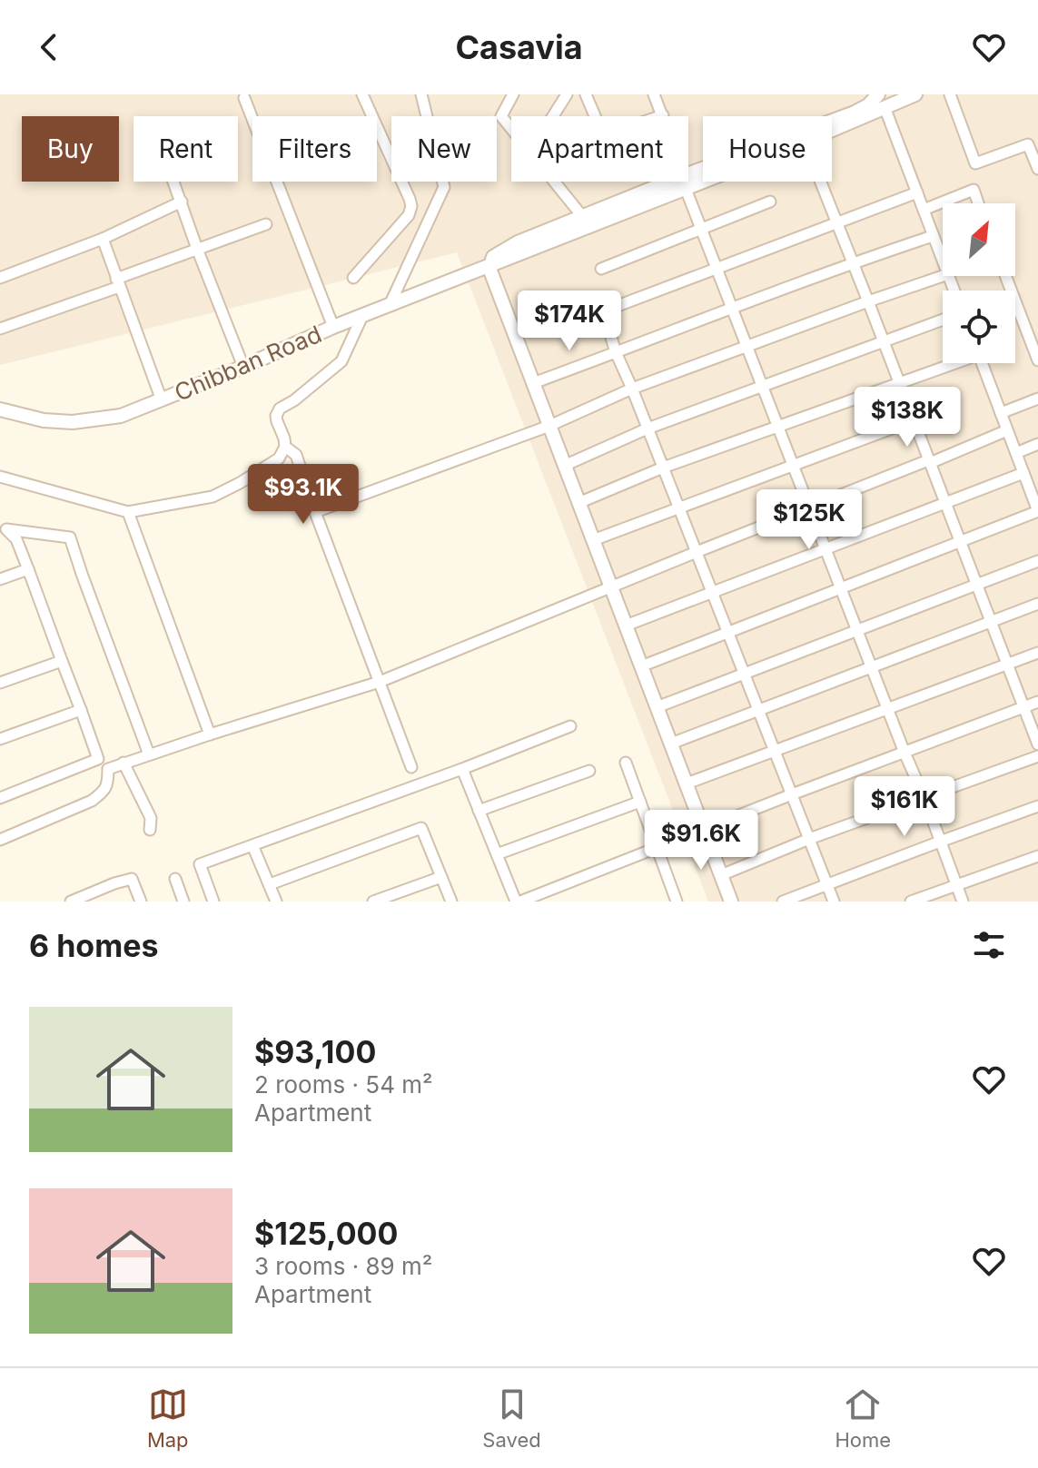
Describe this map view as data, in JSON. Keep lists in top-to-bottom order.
{
  "streets": {
    "street": ["Chibban Road"]
  },
  "north": "top right",
  "page": {
    "header": "Casavia",
    "chip": [
      "Buy",
      "Rent",
      "Filters",
      "New",
      "Apartment",
      "House"
    ],
    "price": [
      "$174K",
      "$138K",
      "$93.1K",
      "$125K",
      "$161K",
      "$91.6K"
    ],
    "heading": "6 homes",
    "list": [
      {
        "name": "$93,100",
        "note": "2 rooms · 54 m² · Apartment"
      },
      {
        "name": "$125,000",
        "note": "3 rooms · 89 m² · Apartment"
      }
    ],
    "tabs": ["Map", "Saved", "Home"]
  }
}
